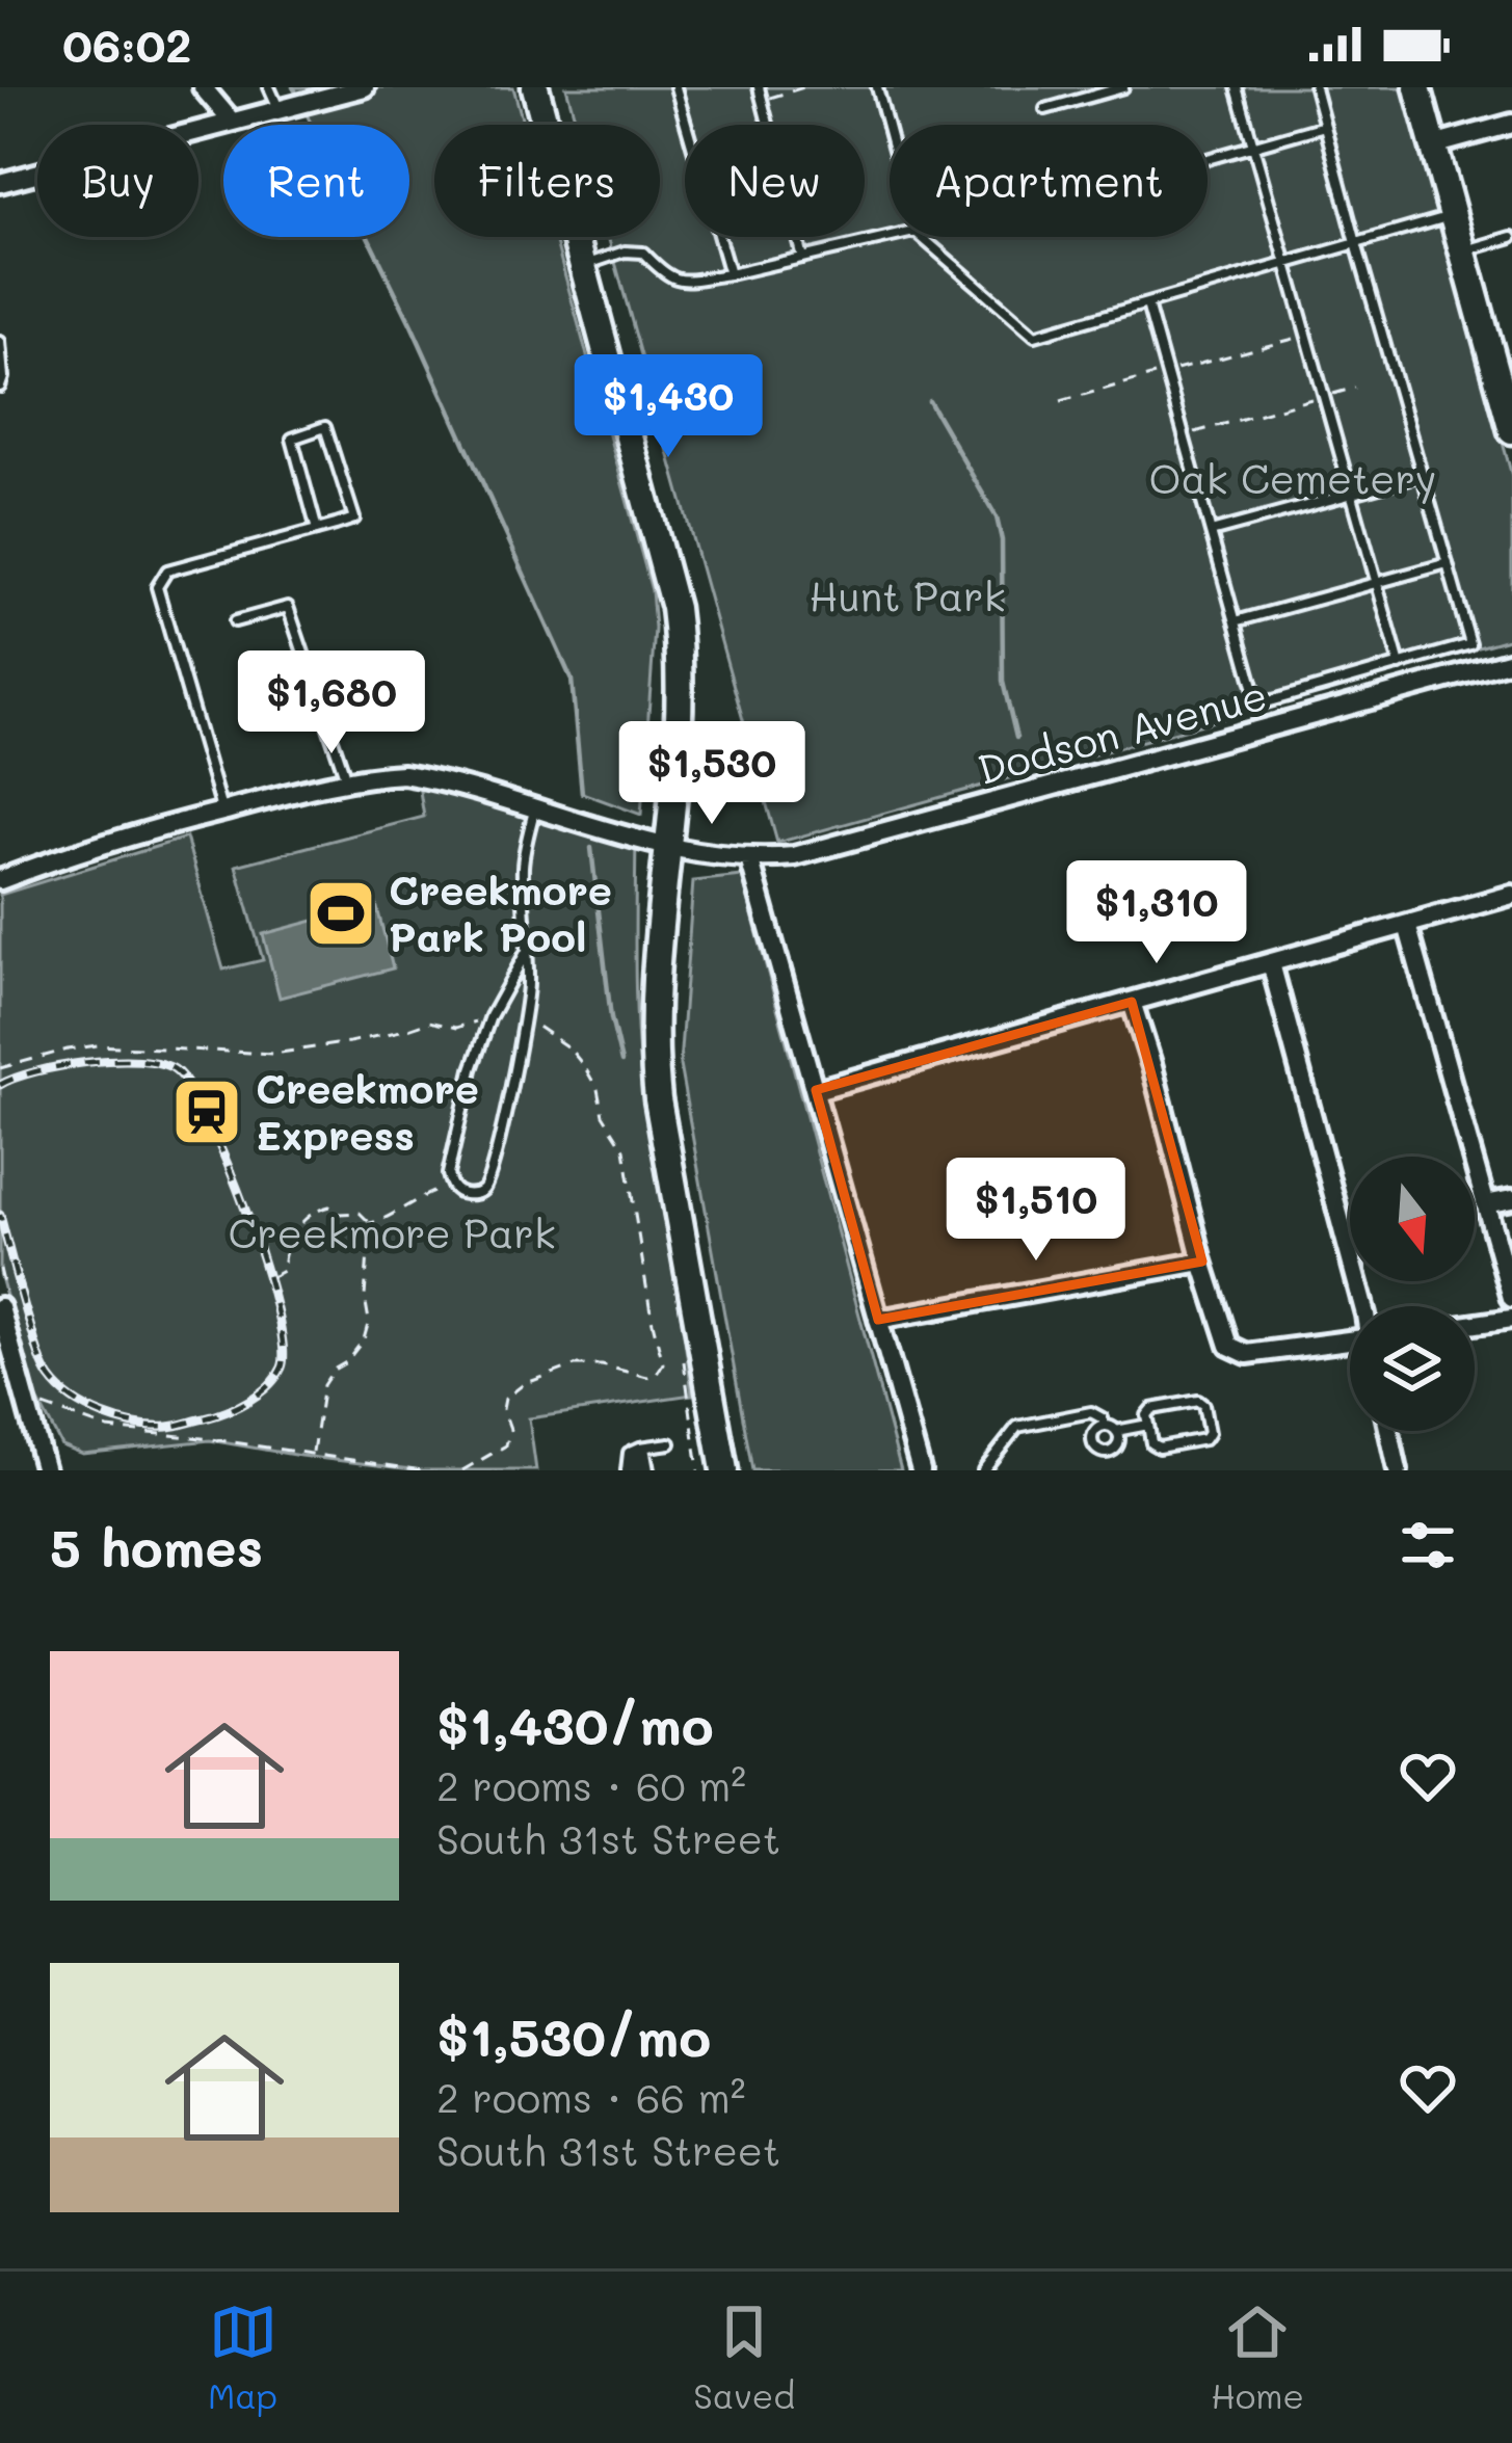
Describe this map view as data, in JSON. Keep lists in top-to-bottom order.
{
  "streets": {
    "street": ["Dodson Avenue"]
  },
  "parks": ["Oak Cemetery", "Hunt Park", "Creekmore Park"],
  "places": {
    "sports": ["Creekmore Park Pool"],
    "station": ["Creekmore Express"]
  },
  "north": "bottom",
  "page": {
    "status": "06:02",
    "chip": [
      "Buy",
      "Rent",
      "Filters",
      "New",
      "Apartment"
    ],
    "price": [
      "$1,430",
      "$1,680",
      "$1,530",
      "$1,310",
      "$1,510"
    ],
    "heading": "5 homes",
    "list": [
      {
        "name": "$1,430/mo",
        "note": "2 rooms · 60 m² · South 31st Street"
      },
      {
        "name": "$1,530/mo",
        "note": "2 rooms · 66 m² · South 31st Street"
      }
    ],
    "tabs": ["Map", "Saved", "Home"]
  }
}
